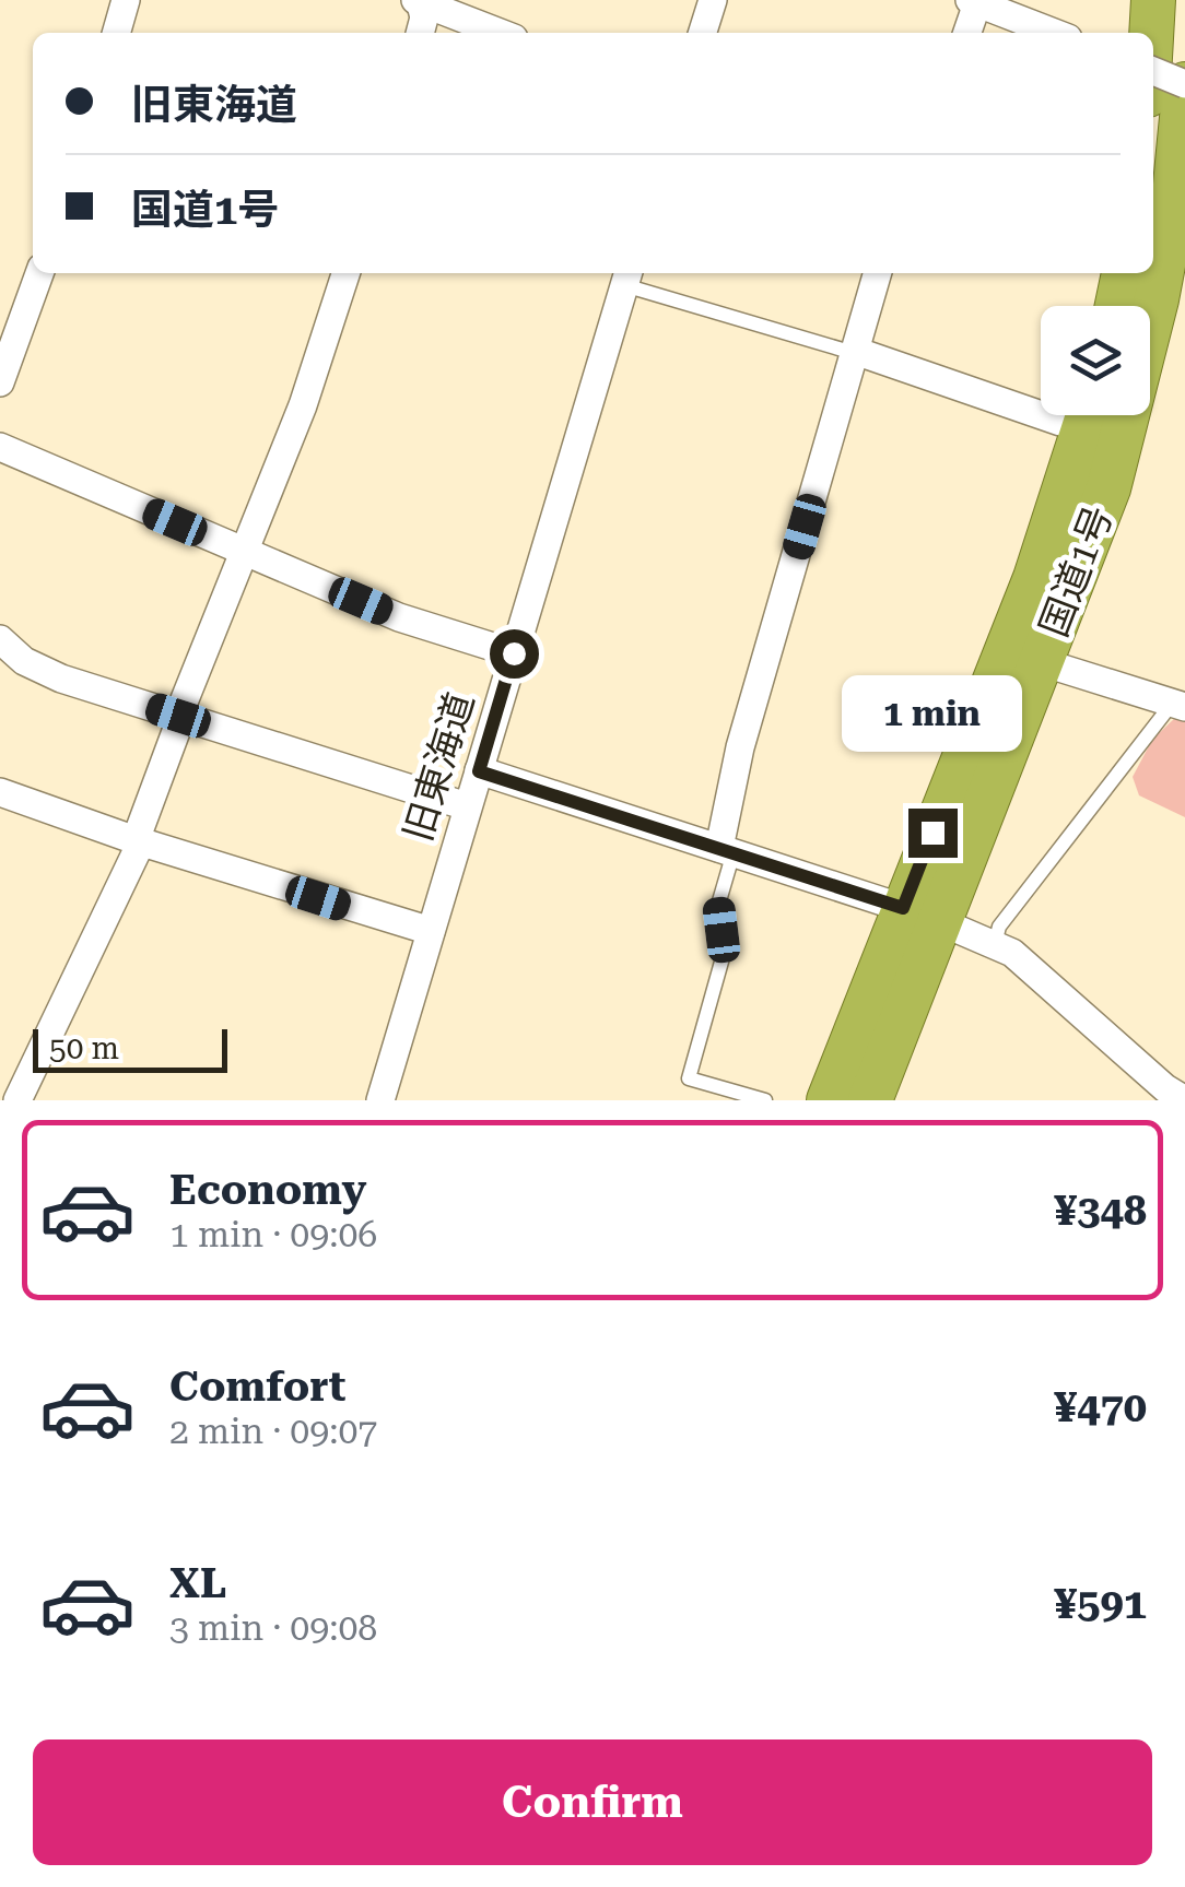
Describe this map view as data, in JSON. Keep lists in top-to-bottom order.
{
  "streets": {
    "highway": ["国道1号"],
    "street": ["旧東海道"]
  },
  "scale_bar": "50 m",
  "page": {
    "banner": ["旧東海道", "国道1号"],
    "bubble": "1 min",
    "scale": "50 m",
    "list": [
      {
        "name": "Economy",
        "note": "1 min · 09:06",
        "value": "¥348"
      },
      {
        "name": "Comfort",
        "note": "2 min · 09:07",
        "value": "¥470"
      },
      {
        "name": "XL",
        "note": "3 min · 09:08",
        "value": "¥591"
      }
    ],
    "buttons": "Confirm"
  }
}
